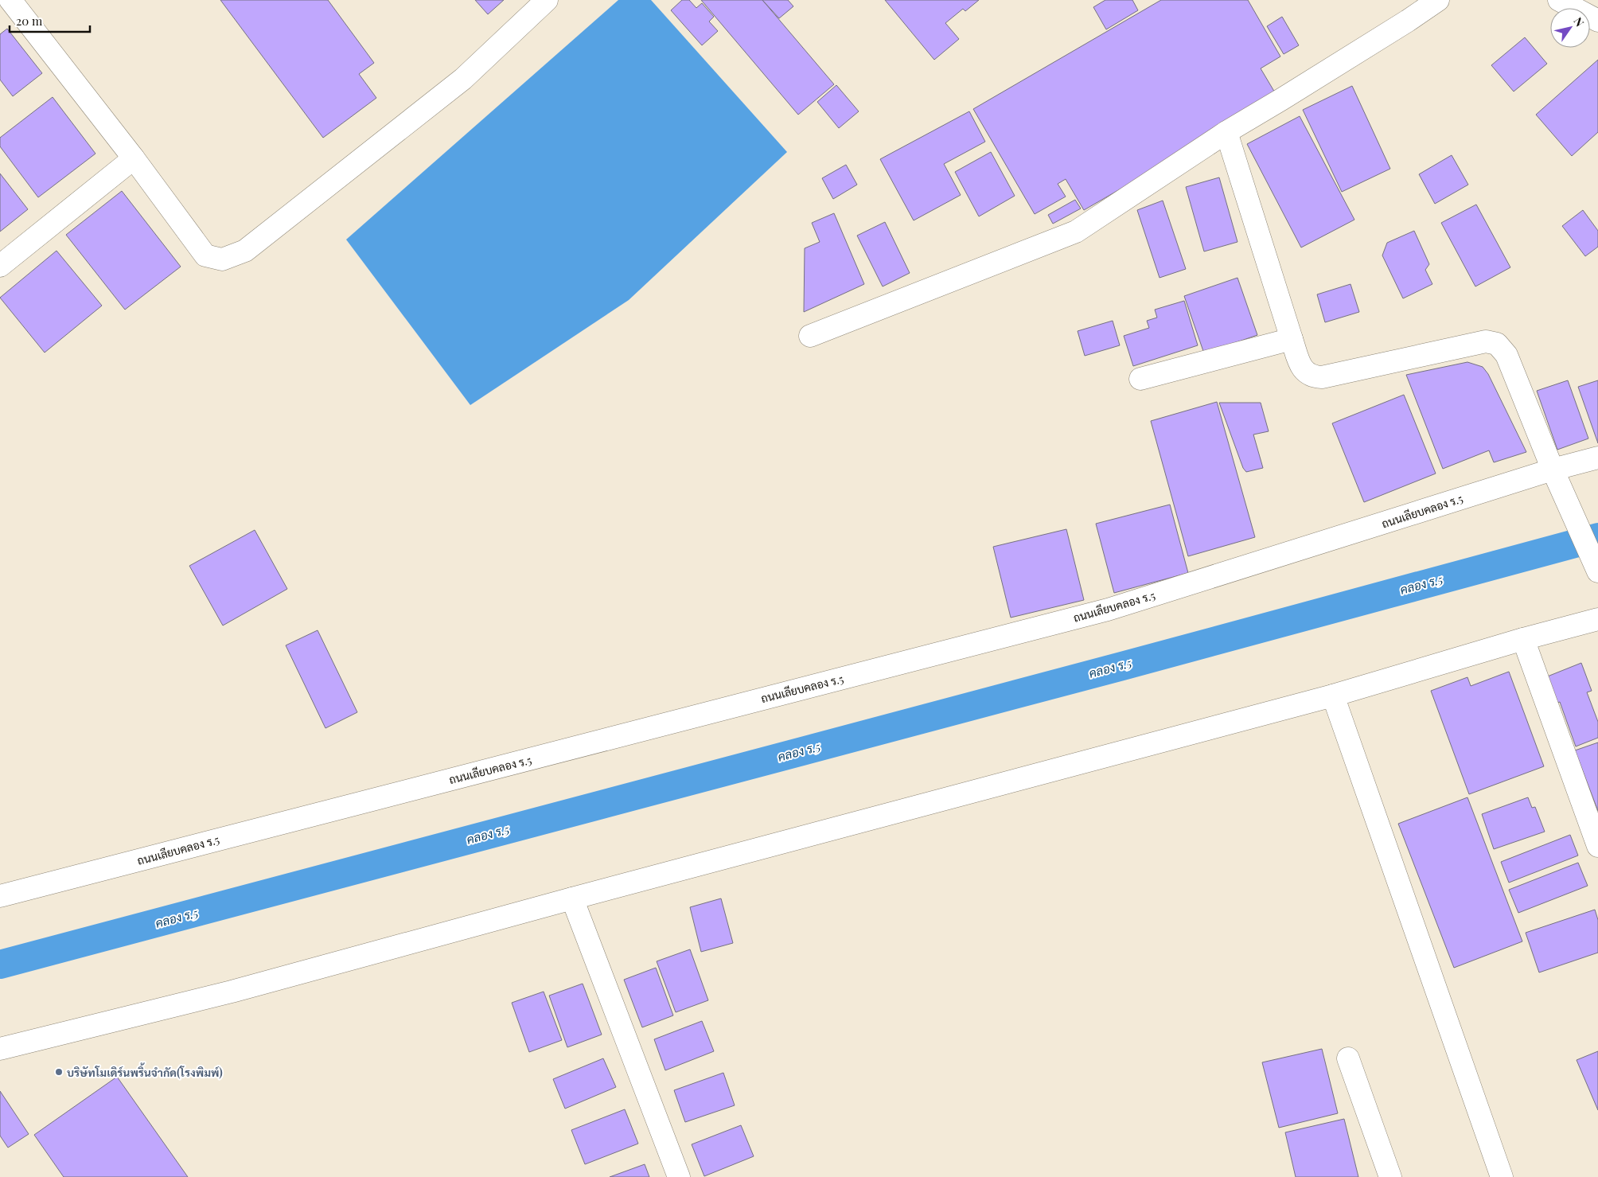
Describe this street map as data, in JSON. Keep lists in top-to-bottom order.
{
  "streets": {
    "street": ["ถนนเลียบคลอง ร.5"]
  },
  "water": ["คลอง ร.5"],
  "places": ["บริษัทโมเดิร์นพริ้นจำกัด(โรงพิมพ์)"],
  "scale_bar": "20 m",
  "north": "top right"
}
